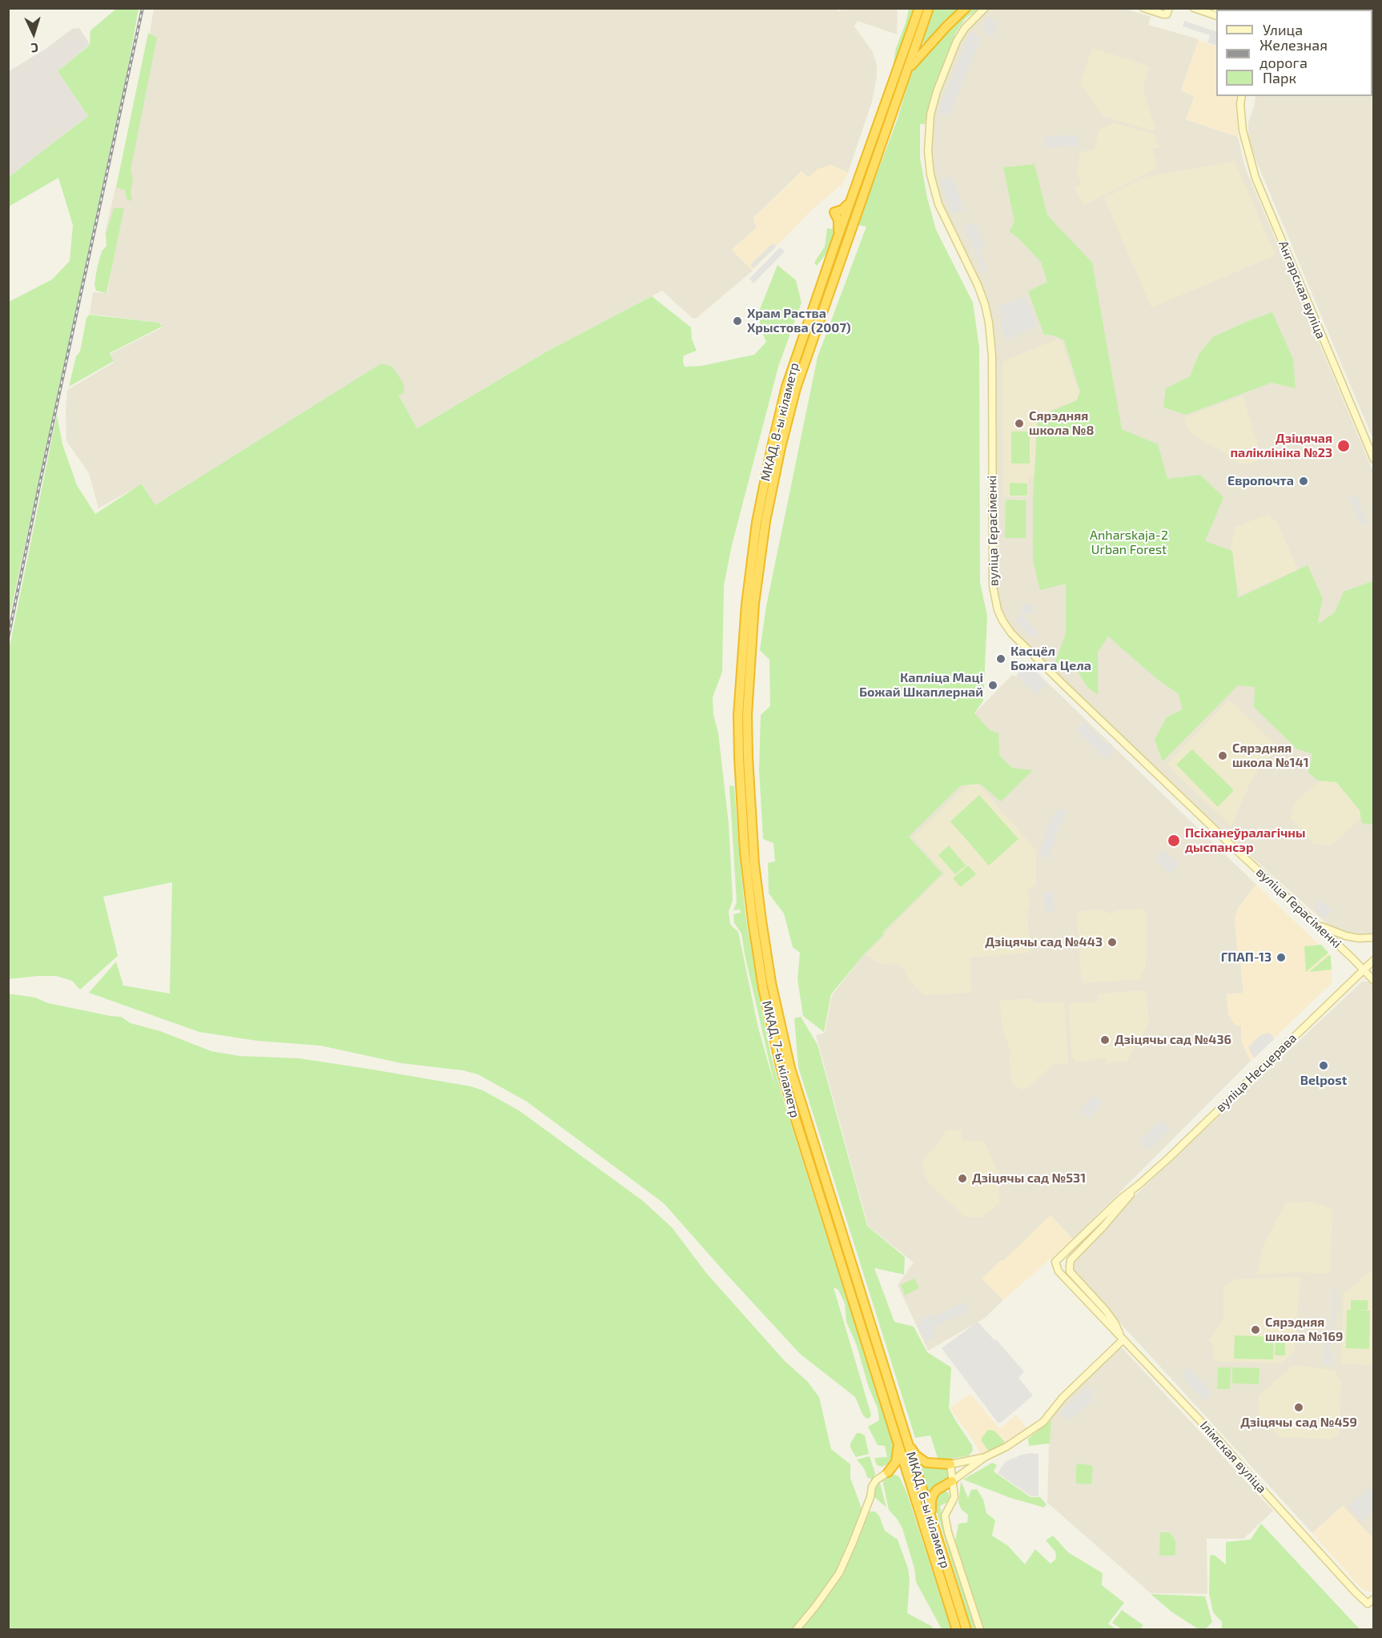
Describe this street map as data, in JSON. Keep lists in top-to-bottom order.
{
  "streets": {
    "highway": ["МКАД, 8-ы кіламетр", "МКАД, 7-ы кіламетр", "МКАД, 6-ы кіламетр"],
    "street": [
      "Ангарская вуліца",
      "вуліца Герасіменкі",
      "вуліца Несцерава",
      "Ілімская вуліца"
    ]
  },
  "crossings": [
    ["МКАД, 8-ы кіламетр", "МКАД, 7-ы кіламетр"],
    ["вуліца Герасіменкі", "вуліца Несцерава"],
    ["МКАД, 7-ы кіламетр", "МКАД, 6-ы кіламетр"]
  ],
  "parks": ["Anharskaja-2 Urban Forest"],
  "places": [
    "Храм Раства Хрыстова (2007)",
    "Сярэдняя школа №8",
    "Дзіцячая паліклініка №23",
    "Европочта",
    "Касцёл Божага Цела",
    "Капліца Маці Божай Шкаплернай",
    "Сярэдняя школа №141",
    "Псіханеўралагічны дыспансэр",
    "Дзіцячы сад №443",
    "ГПАП-13",
    "Дзіцячы сад №436",
    "Belpost",
    "Дзіцячы сад №531",
    "Сярэдняя школа №169",
    "Дзіцячы сад №459"
  ],
  "legend": ["Улица", "Железная дорога", "Парк"],
  "north": "bottom"
}
